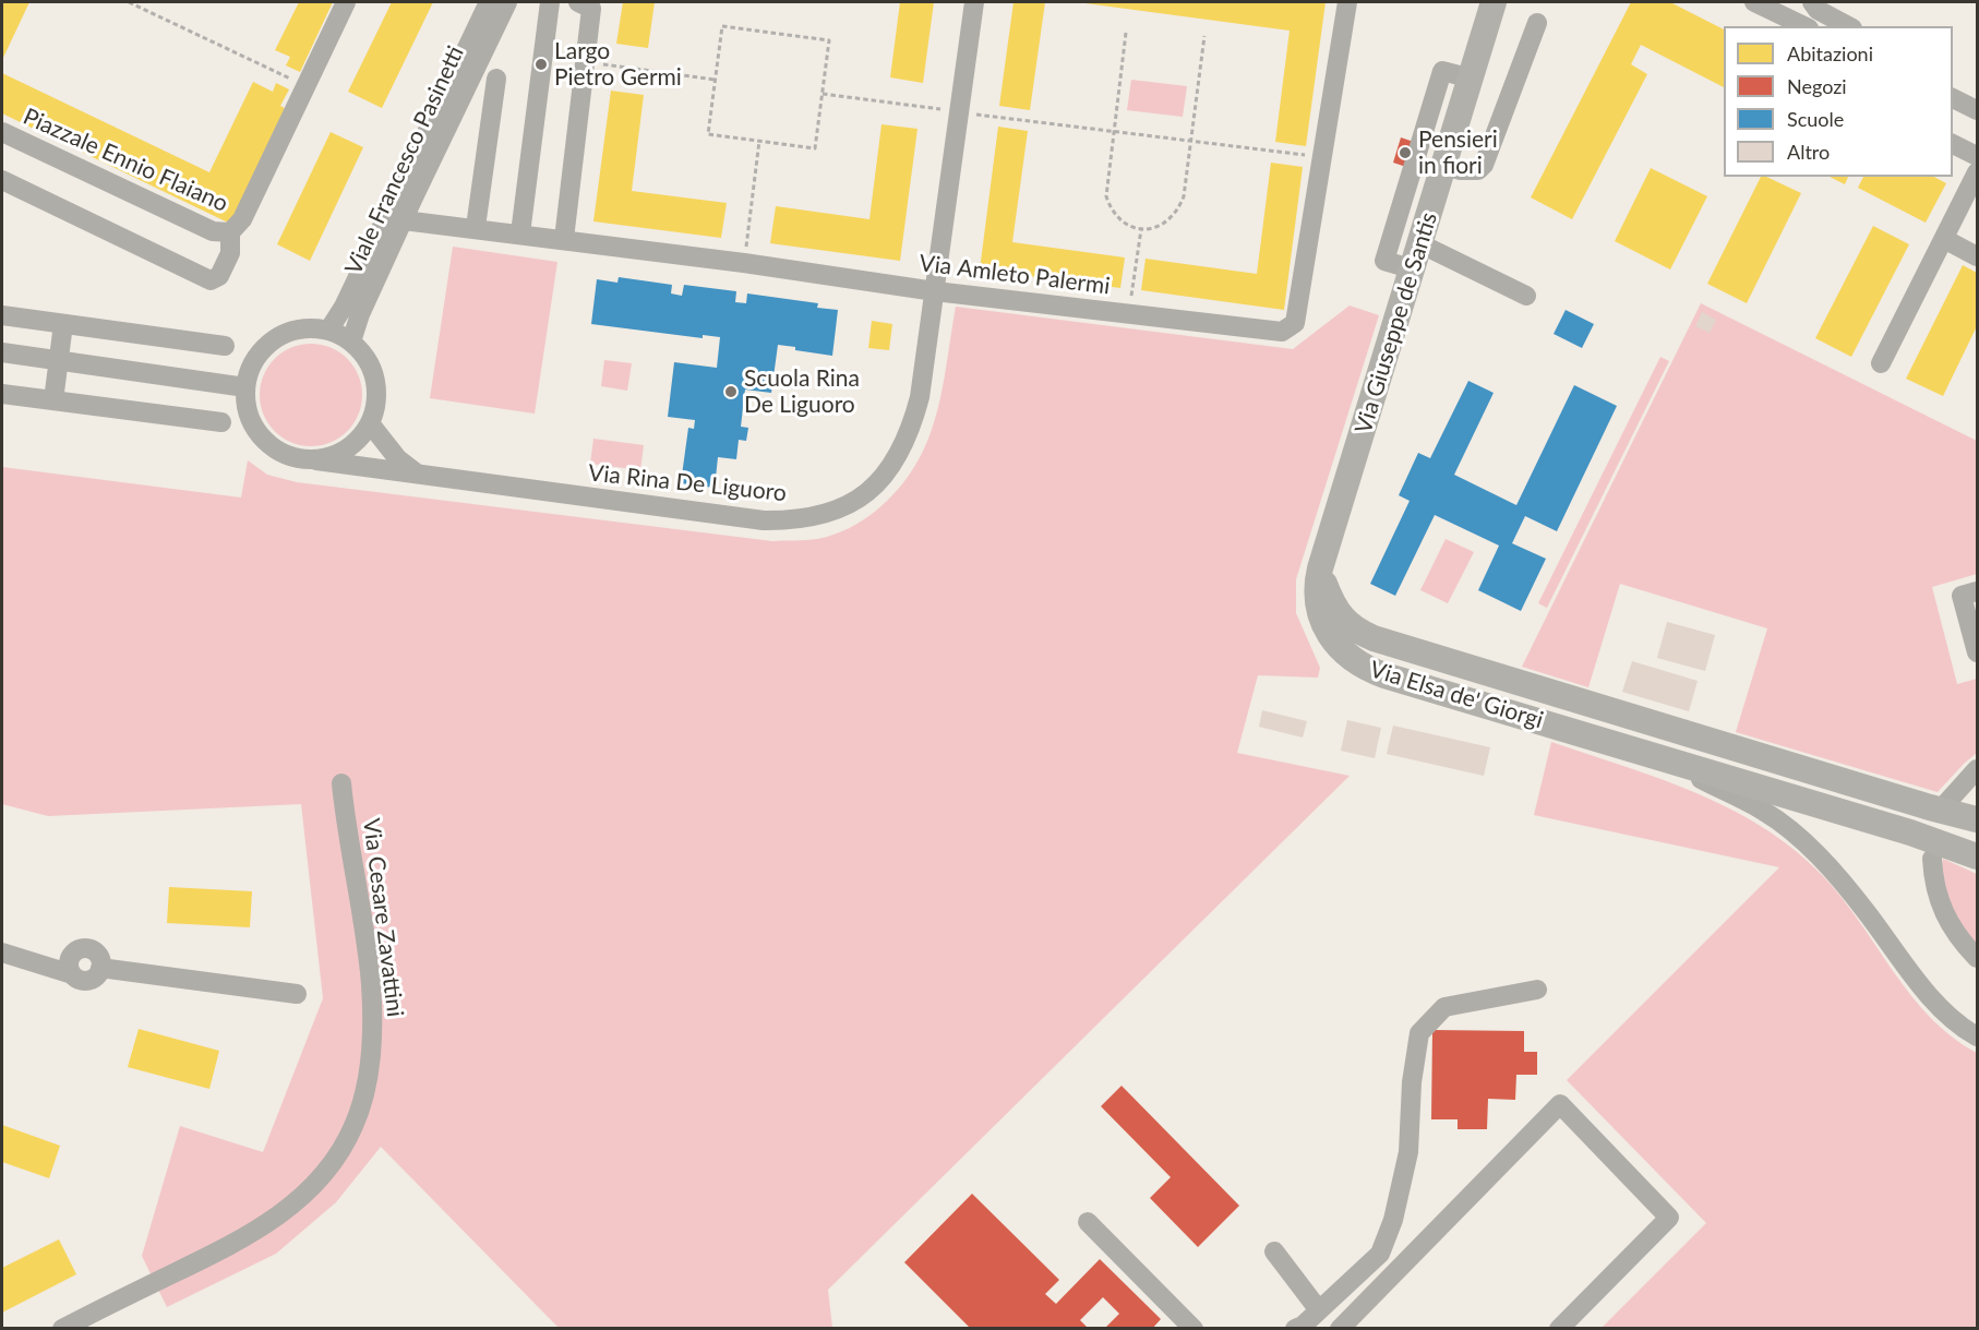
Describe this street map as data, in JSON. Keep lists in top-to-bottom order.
{
  "streets": {
    "main road": ["Via Giuseppe de Santis", "Via Elsa de' Giorgi"],
    "street": [
      "Piazzale Ennio Flaiano",
      "Viale Francesco Pasinetti",
      "Via Amleto Palermi",
      "Via Rina De Liguoro",
      "Via Cesare Zavattini"
    ]
  },
  "crossings": [
    ["Viale Francesco Pasinetti", "Via Amleto Palermi"],
    ["Viale Francesco Pasinetti", "Via Rina De Liguoro"],
    ["Via Amleto Palermi", "Via Rina De Liguoro"],
    ["Via Giuseppe de Santis", "Via Elsa de' Giorgi"]
  ],
  "places": ["Largo Pietro Germi", "Pensieri in fiori", "Scuola Rina De Liguoro"],
  "legend": [
    "Abitazioni",
    "Negozi",
    "Scuole",
    "Altro"
  ]
}
